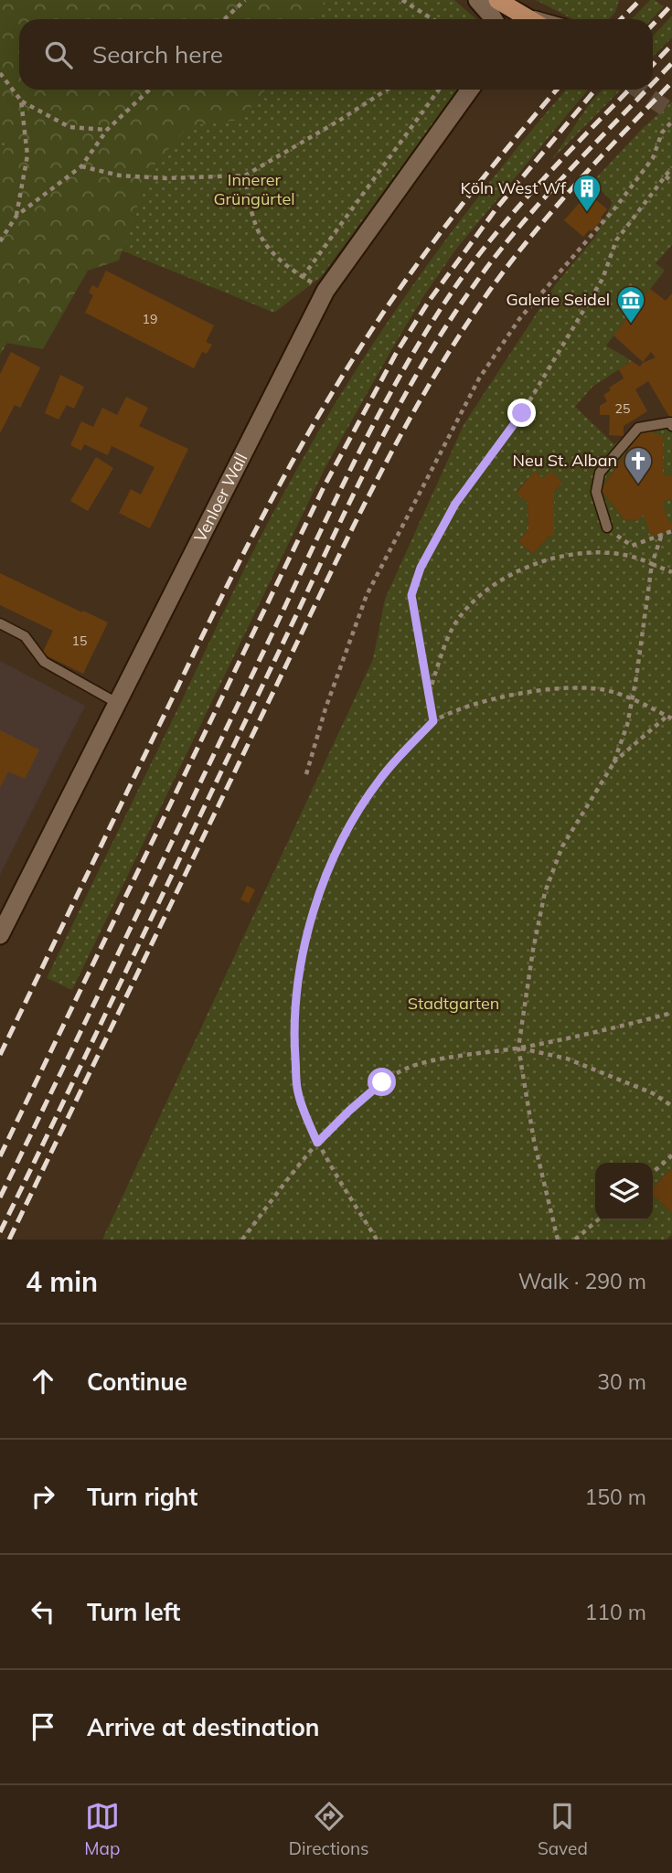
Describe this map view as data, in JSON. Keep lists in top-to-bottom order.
{
  "streets": {
    "street": ["Venloer Wall"]
  },
  "parks": ["Innerer Grüngürtel", "Stadtgarten"],
  "places": {
    "building": ["Köln West Wf"],
    "museum": ["Galerie Seidel"],
    "church": ["Neu St. Alban"]
  },
  "house_numbers": ["19", "25", "15"],
  "page": {
    "search": "Search here",
    "heading": ["4 min", "Walk · 290 m"],
    "list": [
      ["Continue", "30 m"],
      ["Turn right", "150 m"],
      ["Turn left", "110 m"],
      "Arrive at destination"
    ],
    "nav": ["Map", "Directions", "Saved"]
  }
}
